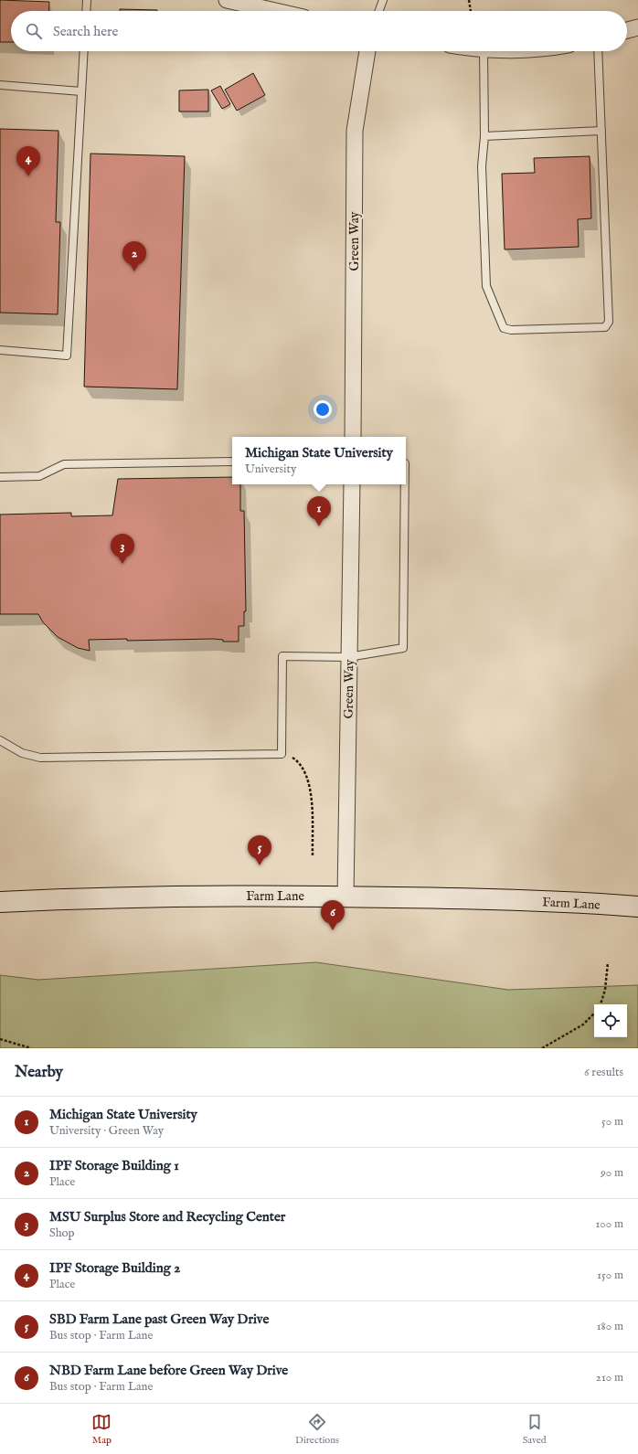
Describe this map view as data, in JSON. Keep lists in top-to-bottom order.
{
  "streets": {
    "street": ["Green Way", "Farm Lane"]
  },
  "crossings": [
    ["Green Way", "Farm Lane"]
  ],
  "page": {
    "search": "Search here",
    "pins": [
      "4",
      "2",
      "1",
      "3",
      "5",
      "6"
    ],
    "popup": ["Michigan State University", "University"],
    "heading": ["Nearby", "6 results"],
    "list": [
      {
        "mark": "1",
        "name": "Michigan State University",
        "note": "University · Green Way",
        "value": "50 m"
      },
      {
        "mark": "2",
        "name": "IPF Storage Building 1",
        "note": "Place",
        "value": "90 m"
      },
      {
        "mark": "3",
        "name": "MSU Surplus Store and Recycling Center",
        "note": "Shop",
        "value": "100 m"
      },
      {
        "mark": "4",
        "name": "IPF Storage Building 2",
        "note": "Place",
        "value": "150 m"
      },
      {
        "mark": "5",
        "name": "SBD Farm Lane past Green Way Drive",
        "note": "Bus stop · Farm Lane",
        "value": "180 m"
      },
      {
        "mark": "6",
        "name": "NBD Farm Lane before Green Way Drive",
        "note": "Bus stop · Farm Lane",
        "value": "210 m"
      }
    ],
    "nav": ["Map", "Directions", "Saved"]
  }
}
